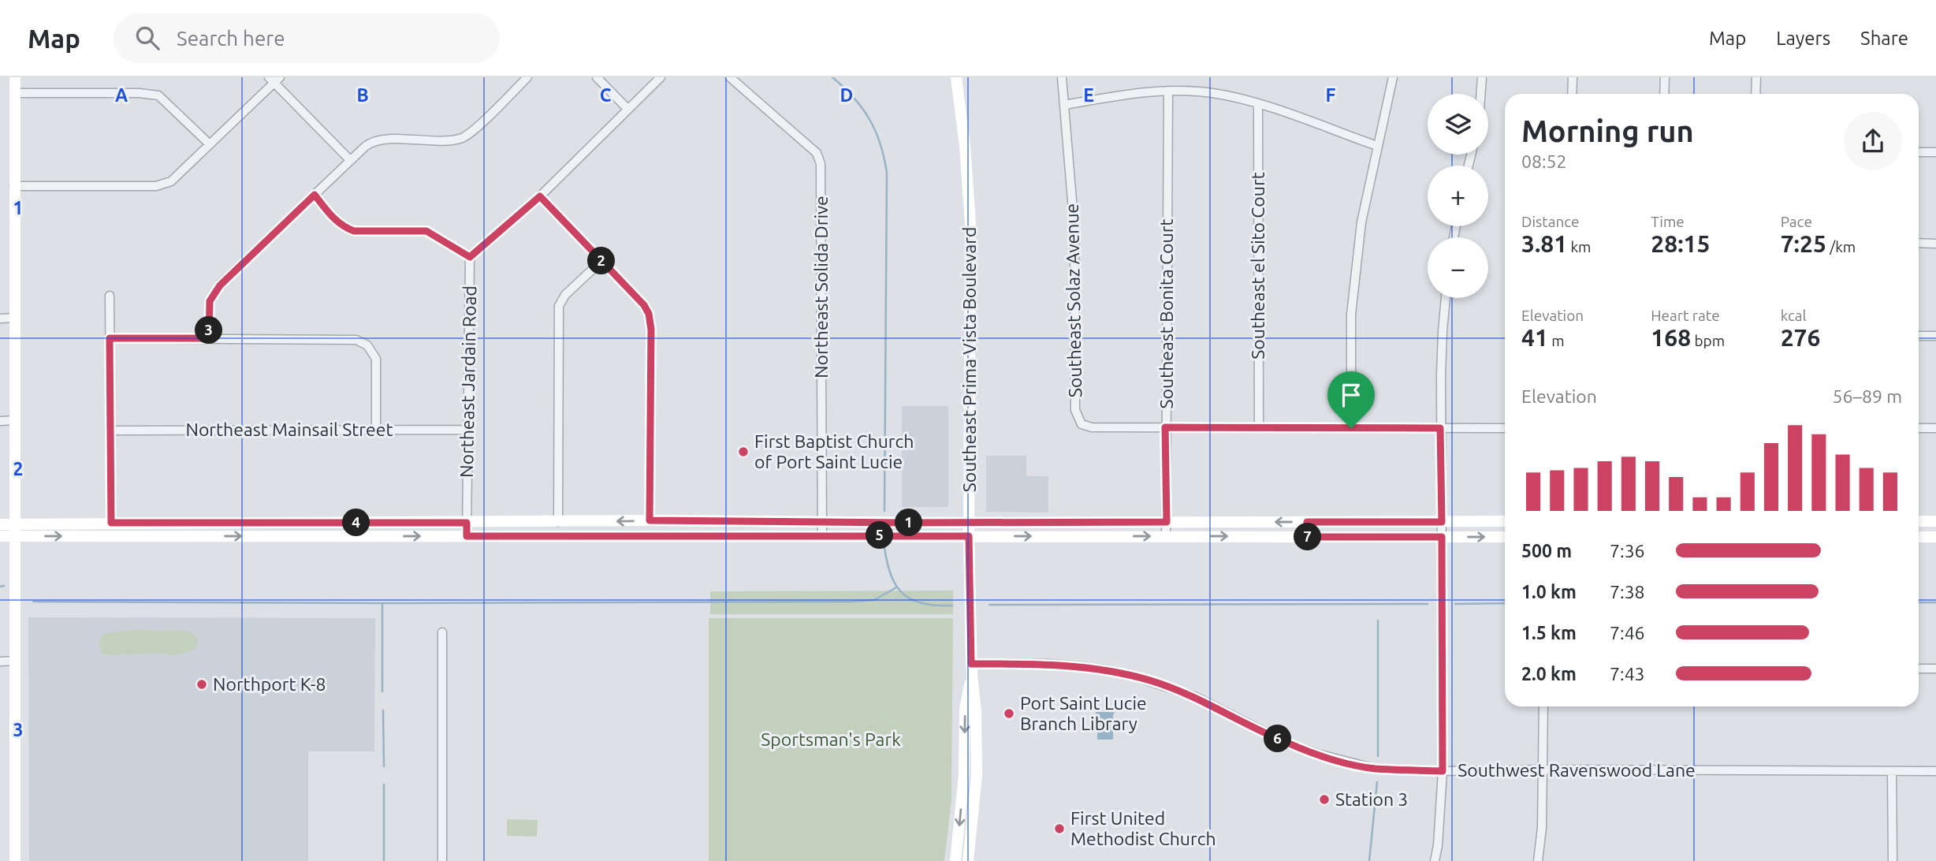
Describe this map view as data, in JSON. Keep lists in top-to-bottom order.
{
  "streets": {
    "main road": ["Southeast Prima Vista Boulevard"],
    "street": [
      "Southeast el Sito Court",
      "Northeast Solida Drive",
      "Southeast Solaz Avenue",
      "Southeast Bonita Court",
      "Northeast Jardain Road",
      "Northeast Mainsail Street",
      "Southwest Ravenswood Lane"
    ]
  },
  "crossings": [
    ["Southeast el Sito Court", "Southeast Solaz Avenue"],
    ["Southeast Solaz Avenue", "Southeast Bonita Court"],
    ["Southeast Prima Vista Boulevard", "Southwest Ravenswood Lane"],
    ["Northeast Jardain Road", "Northeast Mainsail Street"]
  ],
  "parks": ["Sportsman's Park"],
  "places": [
    "First Baptist Church of Port Saint Lucie",
    "Northport K-8",
    "Port Saint Lucie Branch Library",
    "Station 3",
    "First United Methodist Church"
  ],
  "page": {
    "header": "Map",
    "search": "Search here",
    "nav": ["Map", "Layers", "Share"],
    "map_buttons": ["+", "−"],
    "heading": ["Morning run", "08:52"],
    "stats": [
      ["Distance", "3.81 km"],
      ["Time", "28:15"],
      ["Pace", "7:25 /km"],
      ["Elevation", "41 m"],
      ["Heart rate", "168 bpm"],
      ["kcal", "276"]
    ],
    "pins": [
      "2",
      "3",
      "1",
      "4",
      "5",
      "7",
      "6"
    ],
    "chart": ["Elevation", "56–89 m"],
    "list": [
      {
        "name": "500 m",
        "note": "7:36"
      },
      {
        "name": "1.0 km",
        "note": "7:38"
      },
      {
        "name": "1.5 km",
        "note": "7:46"
      },
      {
        "name": "2.0 km",
        "note": "7:43"
      }
    ]
  },
  "grid": {
    "columns": [
      "A",
      "B",
      "C",
      "D",
      "E",
      "F"
    ],
    "rows": ["1", "2", "3"]
  }
}
